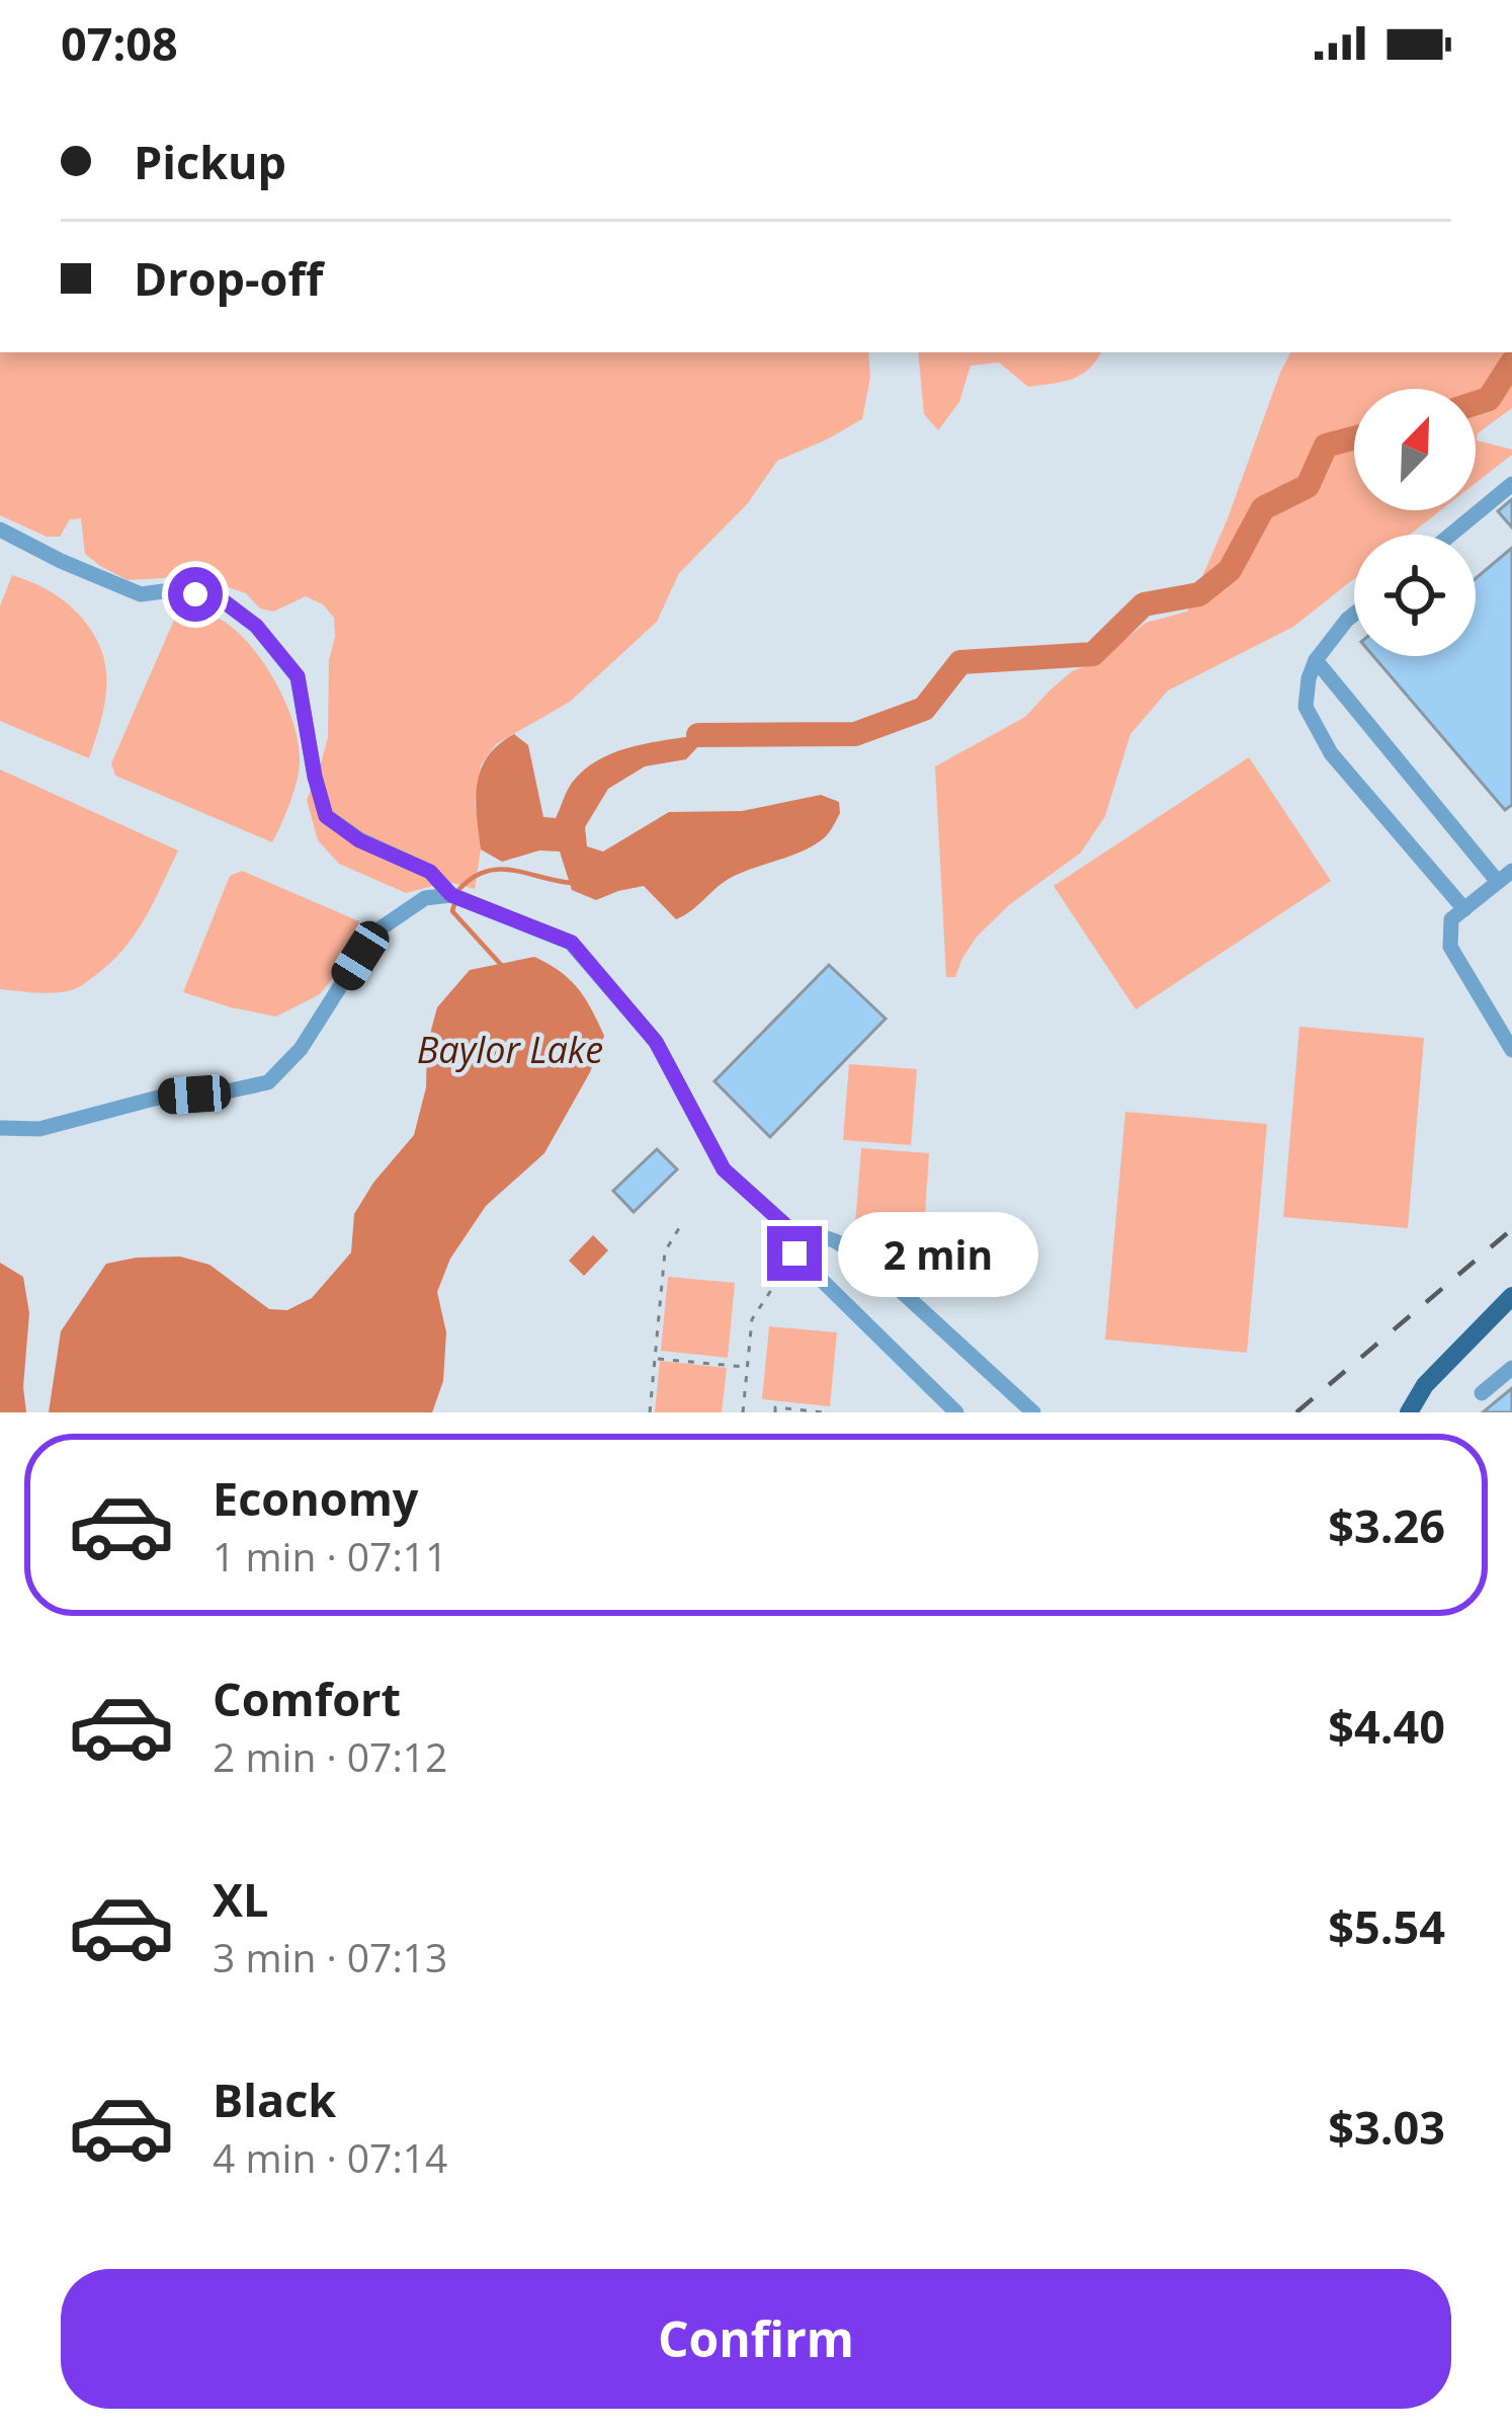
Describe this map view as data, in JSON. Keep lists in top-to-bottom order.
{
  "water": ["Baylor Lake"],
  "north": "top right",
  "page": {
    "status": "07:08",
    "banner": ["Pickup", "Drop-off"],
    "bubble": "2 min",
    "list": [
      {
        "name": "Economy",
        "note": "1 min · 07:11",
        "value": "$3.26"
      },
      {
        "name": "Comfort",
        "note": "2 min · 07:12",
        "value": "$4.40"
      },
      {
        "name": "XL",
        "note": "3 min · 07:13",
        "value": "$5.54"
      },
      {
        "name": "Black",
        "note": "4 min · 07:14",
        "value": "$3.03"
      }
    ],
    "buttons": "Confirm"
  }
}
